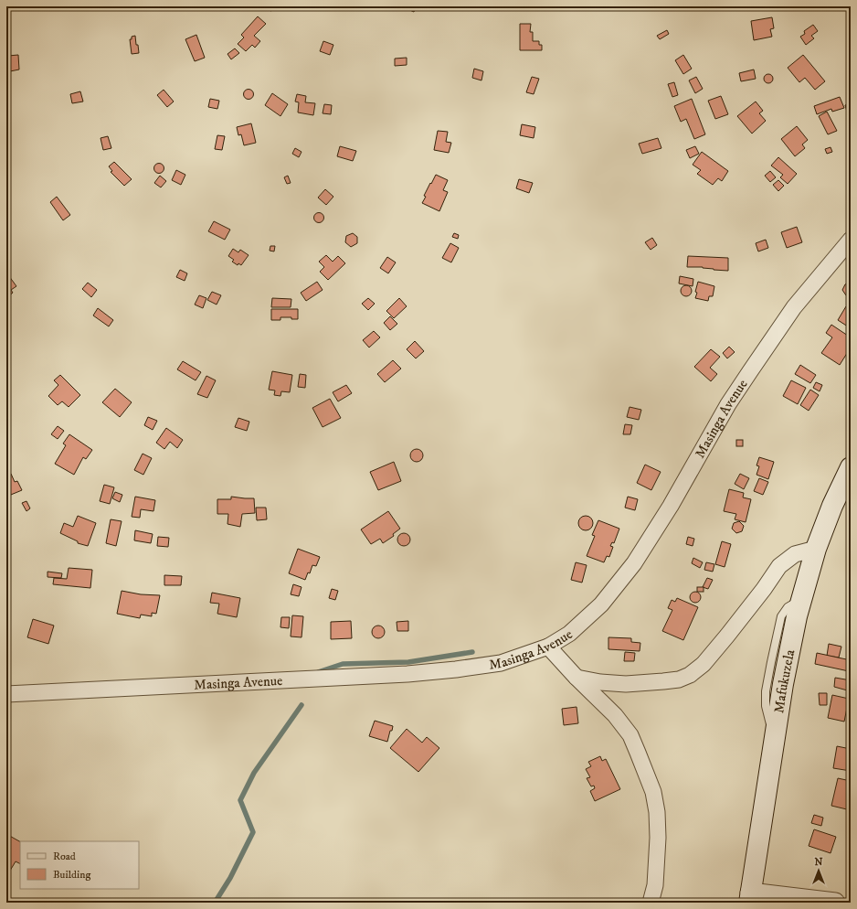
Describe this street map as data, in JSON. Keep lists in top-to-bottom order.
{
  "streets": {
    "main road": ["Mafukuzela"],
    "street": ["Masinga Avenue"]
  },
  "legend": ["Road", "Building"],
  "north": "top"
}
